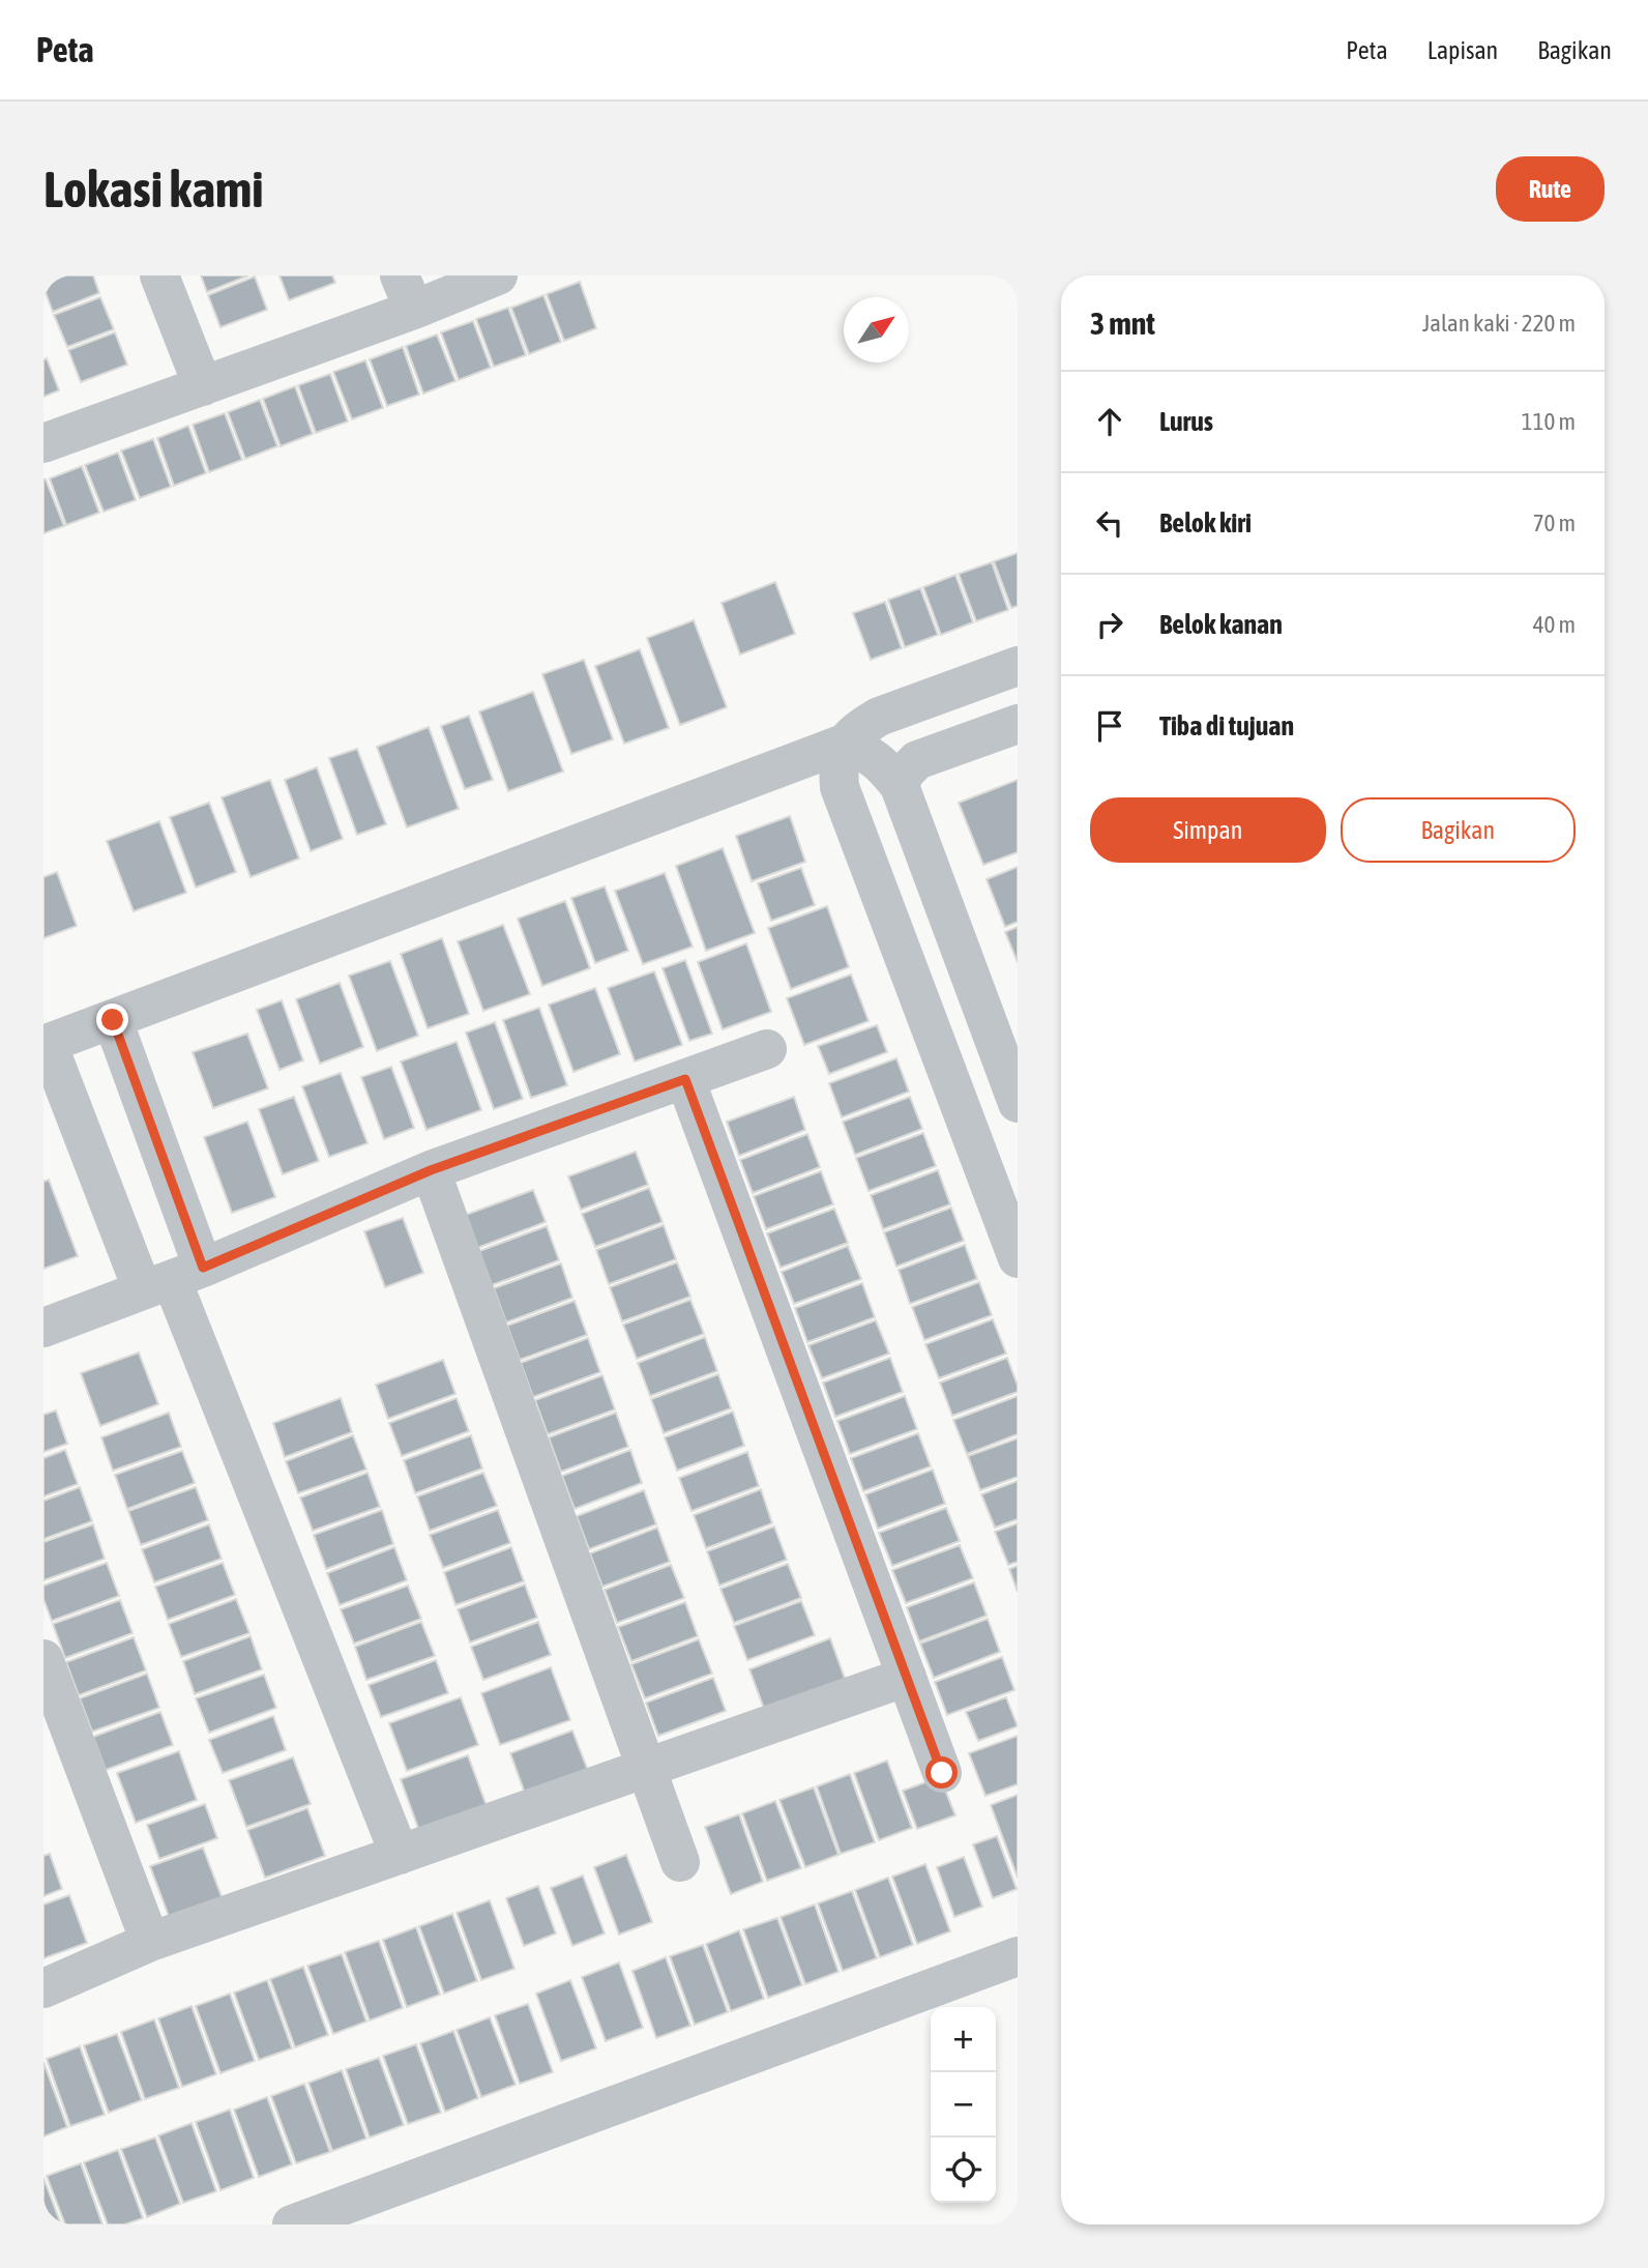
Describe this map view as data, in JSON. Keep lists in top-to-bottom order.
{
  "north": "top right",
  "page": {
    "header": "Peta",
    "nav": ["Peta", "Lapisan", "Bagikan"],
    "buttons": [
      "Rute",
      ["Simpan", "Bagikan"]
    ],
    "title": "Lokasi kami",
    "heading": ["3 mnt", "Jalan kaki · 220 m"],
    "list": [
      ["Lurus", "110 m"],
      ["Belok kiri", "70 m"],
      ["Belok kanan", "40 m"],
      "Tiba di tujuan"
    ],
    "map_buttons": ["+", "−"]
  }
}
